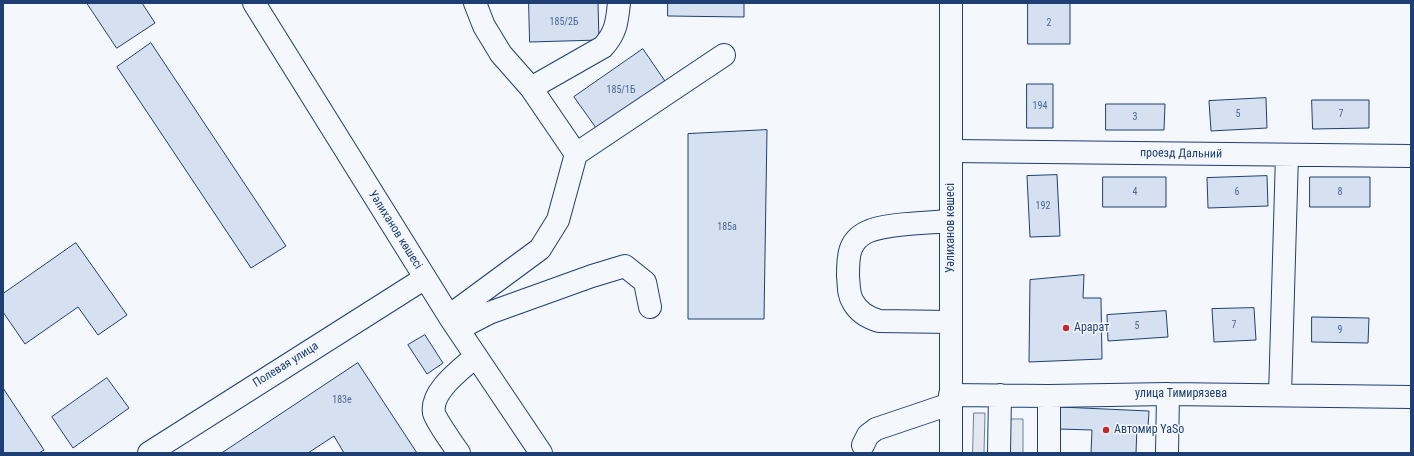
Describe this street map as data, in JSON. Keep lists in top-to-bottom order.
{
  "streets": {
    "main road": [
      "проезд Дальний",
      "Уәлиханов көшесі",
      "Полевая улица",
      "улица Тимирязева"
    ]
  },
  "crossings": [
    ["проезд Дальний", "Уәлиханов көшесі"],
    ["Уәлиханов көшесі", "Полевая улица"],
    ["Уәлиханов көшесі", "улица Тимирязева"]
  ],
  "places": ["Арарат", "Автомир YaSo"],
  "house_numbers": [
    "185/2Б",
    "2",
    "185/1Б",
    "194",
    "5",
    "7",
    "3",
    "4",
    "6",
    "8",
    "192",
    "185а",
    "7",
    "5",
    "9",
    "183е"
  ]
}
